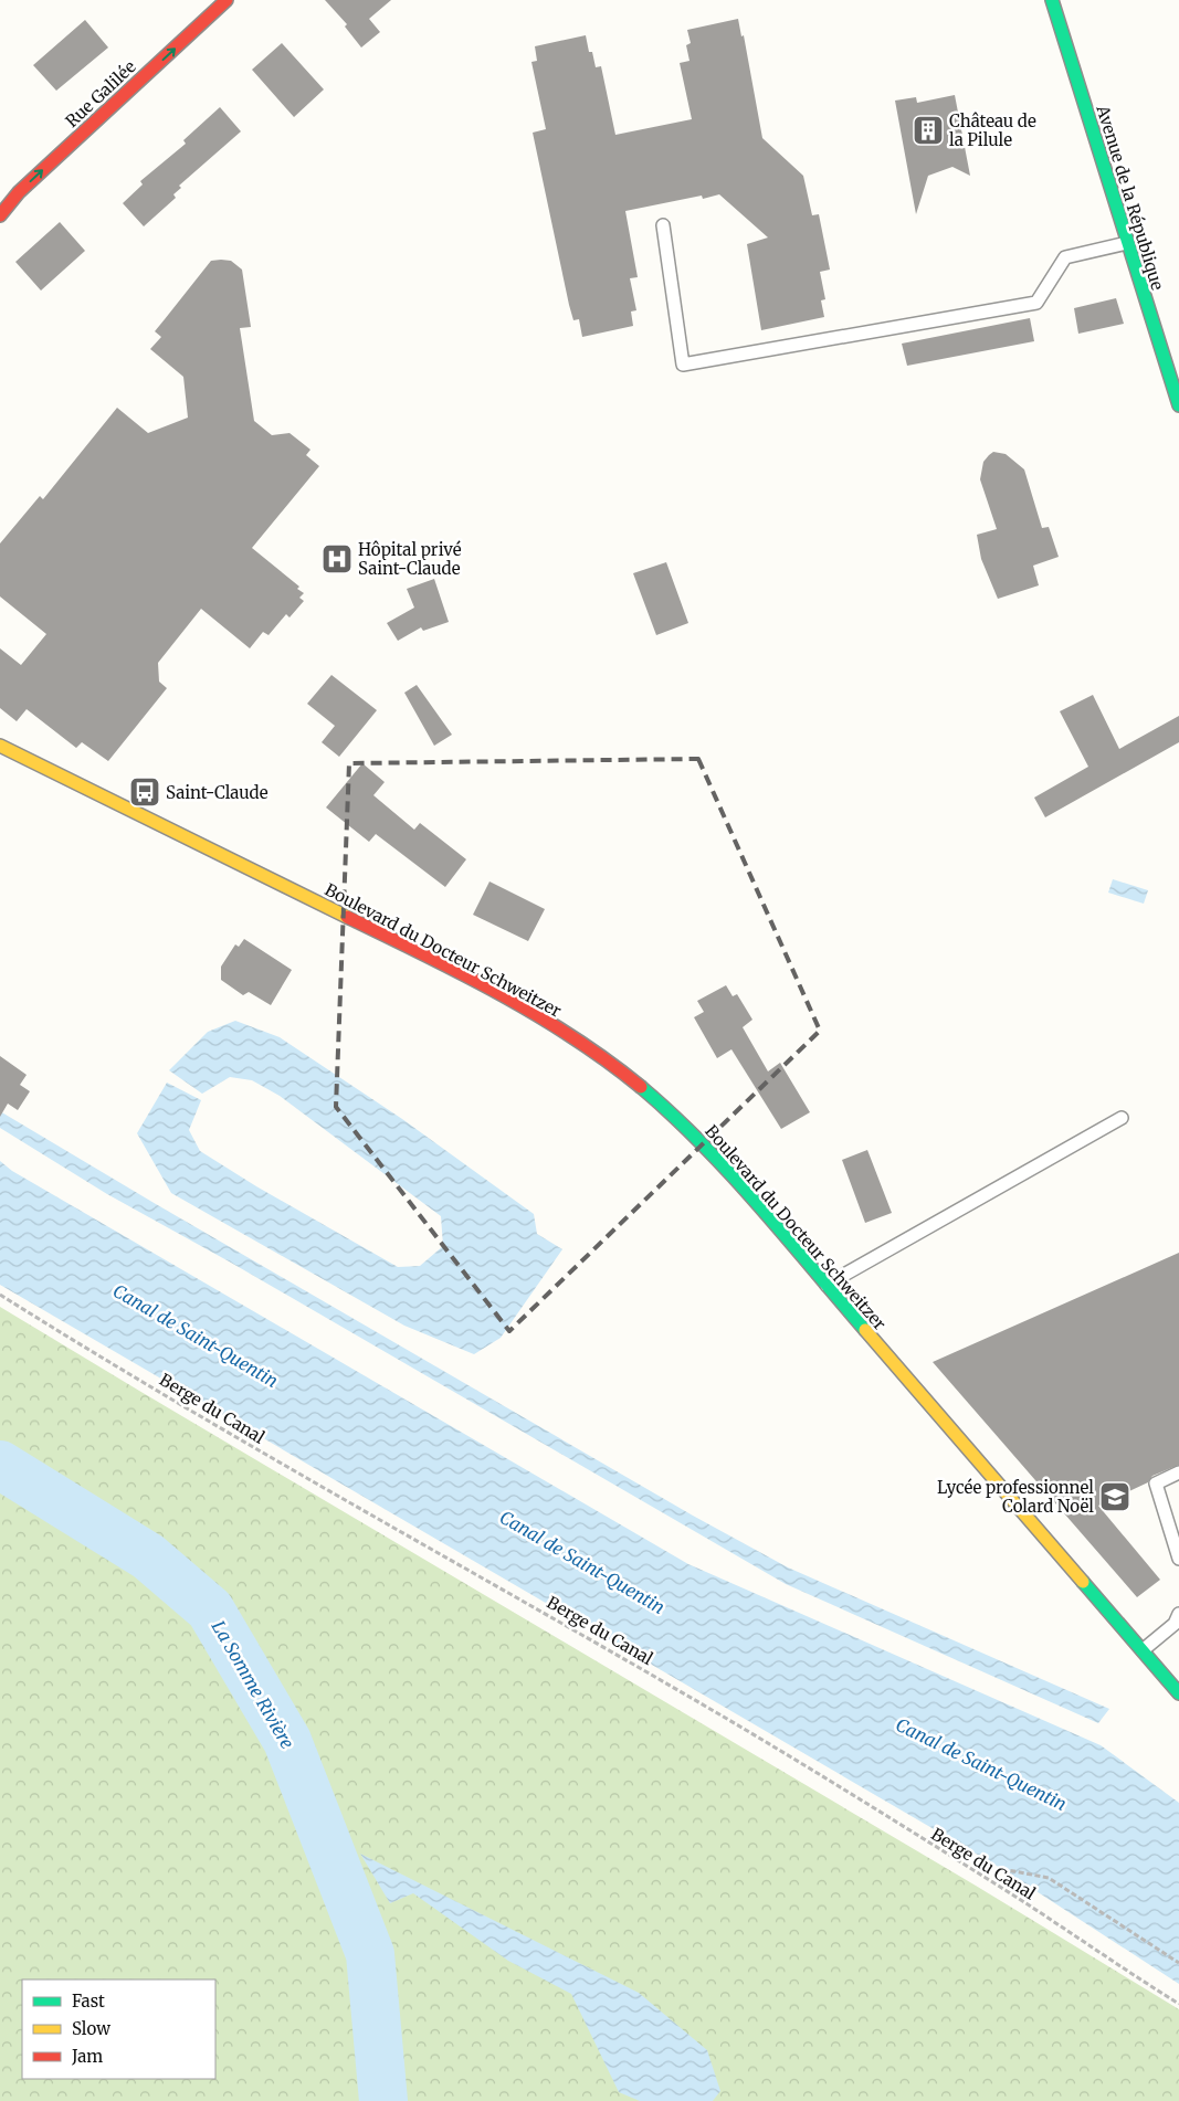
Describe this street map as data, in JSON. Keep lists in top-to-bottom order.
{
  "streets": {
    "street": ["Rue Galilée", "Avenue de la République", "Boulevard du Docteur Schweitzer"],
    "path": ["Berge du Canal"]
  },
  "one_way": ["Rue Galilée"],
  "water": ["Canal de Saint-Quentin", "La Somme Rivière"],
  "places": {
    "building": ["Château de la Pilule"],
    "hospital": ["Hôpital privé Saint-Claude"],
    "bus stop": ["Saint-Claude"],
    "school or university": ["Lycée professionnel Colard Noël"]
  },
  "legend": ["Fast", "Slow", "Jam"]
}
